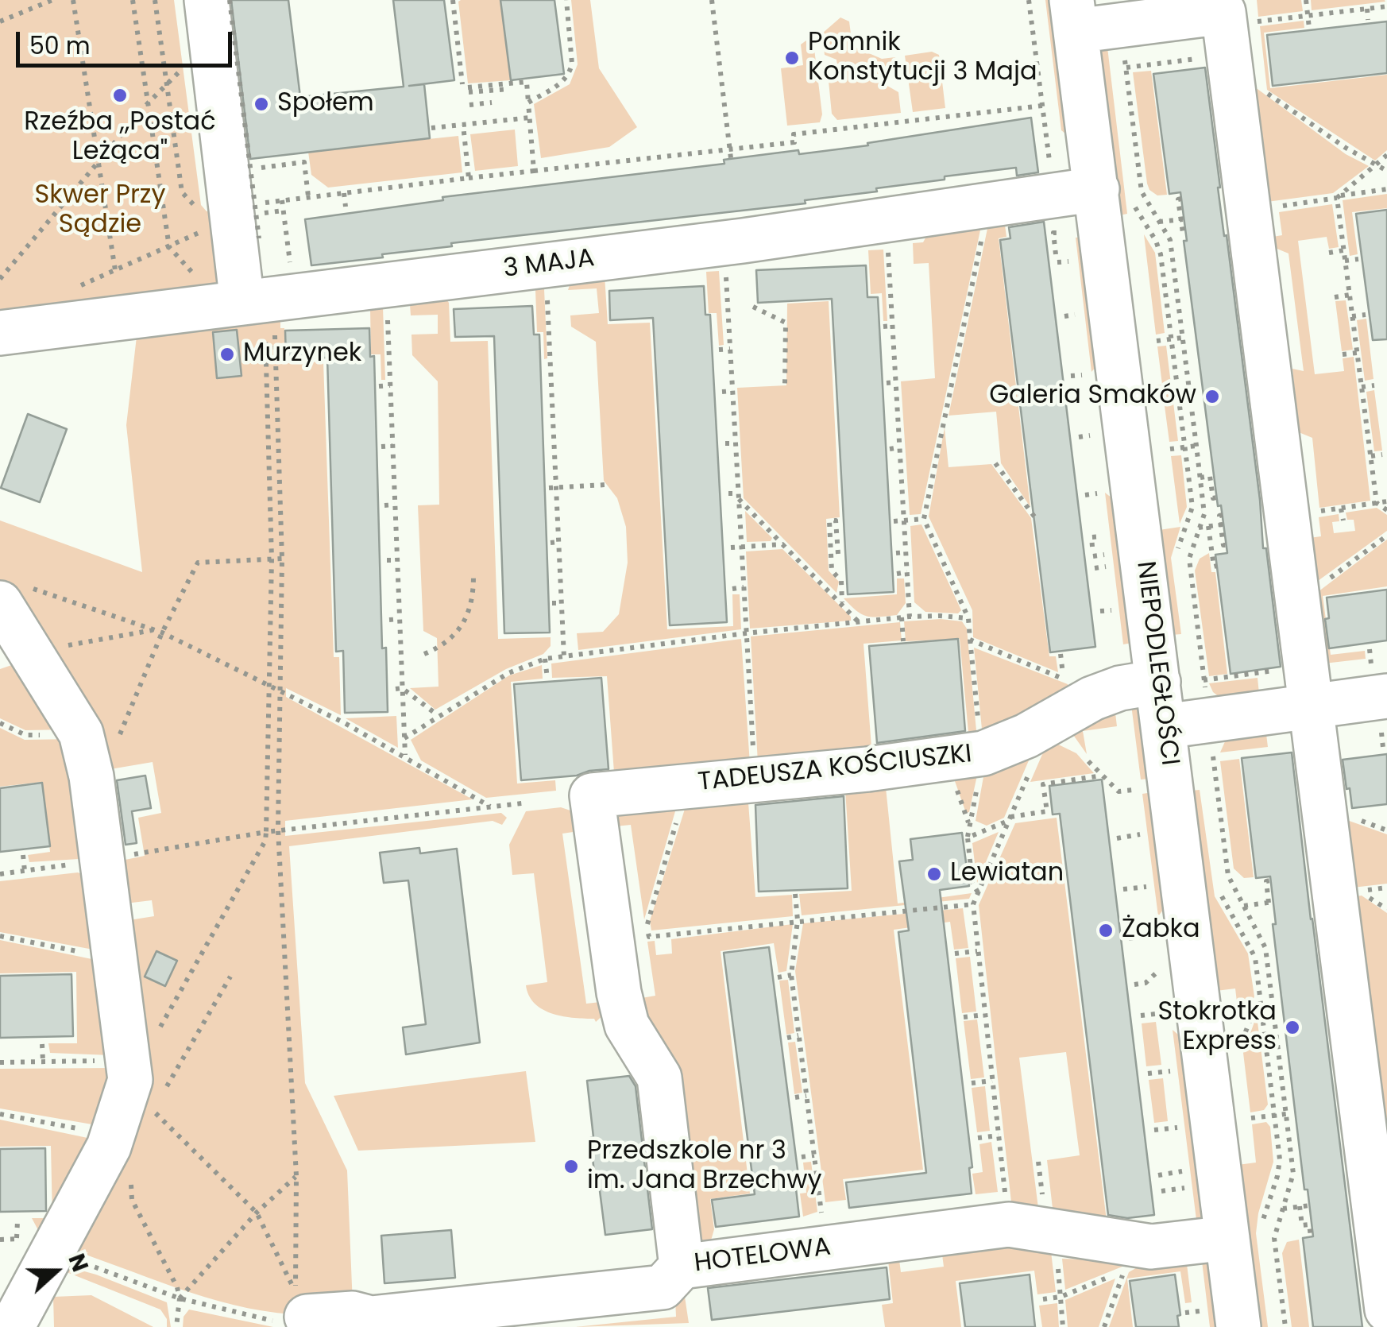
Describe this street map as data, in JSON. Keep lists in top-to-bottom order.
{
  "streets": {
    "street": [
      "3 MAJA",
      "NIEPODLEGŁOŚCI",
      "TADEUSZA KOŚCIUSZKI",
      "HOTELOWA"
    ]
  },
  "crossings": [
    ["3 MAJA", "NIEPODLEGŁOŚCI"],
    ["NIEPODLEGŁOŚCI", "TADEUSZA KOŚCIUSZKI"],
    ["NIEPODLEGŁOŚCI", "HOTELOWA"],
    ["TADEUSZA KOŚCIUSZKI", "HOTELOWA"]
  ],
  "parks": ["Skwer Przy Sądzie"],
  "places": [
    "Pomnik Konstytucji 3 Maja",
    "Rzeźba ,,Postać Leżąca\"",
    "Społem",
    "Murzynek",
    "Galeria Smaków",
    "Lewiatan",
    "Żabka",
    "Stokrotka Express",
    "Przedszkole nr 3 im. Jana Brzechwy"
  ],
  "scale_bar": "50 m",
  "north": "right"
}
